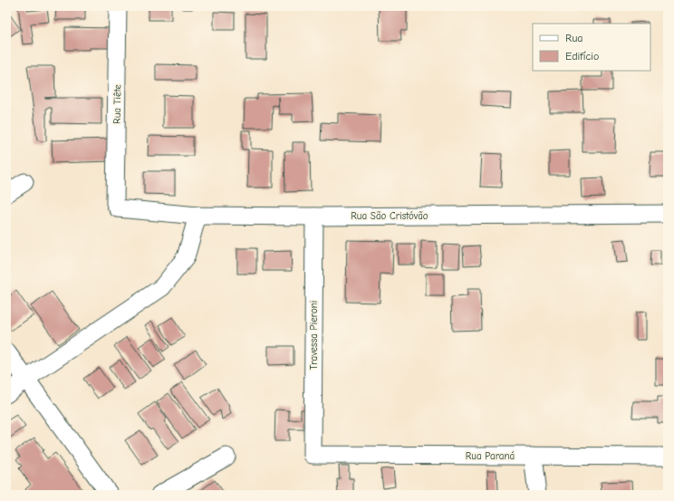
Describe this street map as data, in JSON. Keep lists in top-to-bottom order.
{
  "streets": {
    "street": [
      "Rua Tiête",
      "Rua São Cristóvão",
      "Travessa Pieroni",
      "Rua Paraná"
    ]
  },
  "crossings": [
    ["Rua Tiête", "Rua São Cristóvão"],
    ["Rua São Cristóvão", "Travessa Pieroni"],
    ["Travessa Pieroni", "Rua Paraná"]
  ],
  "legend": ["Rua", "Edifício"]
}
